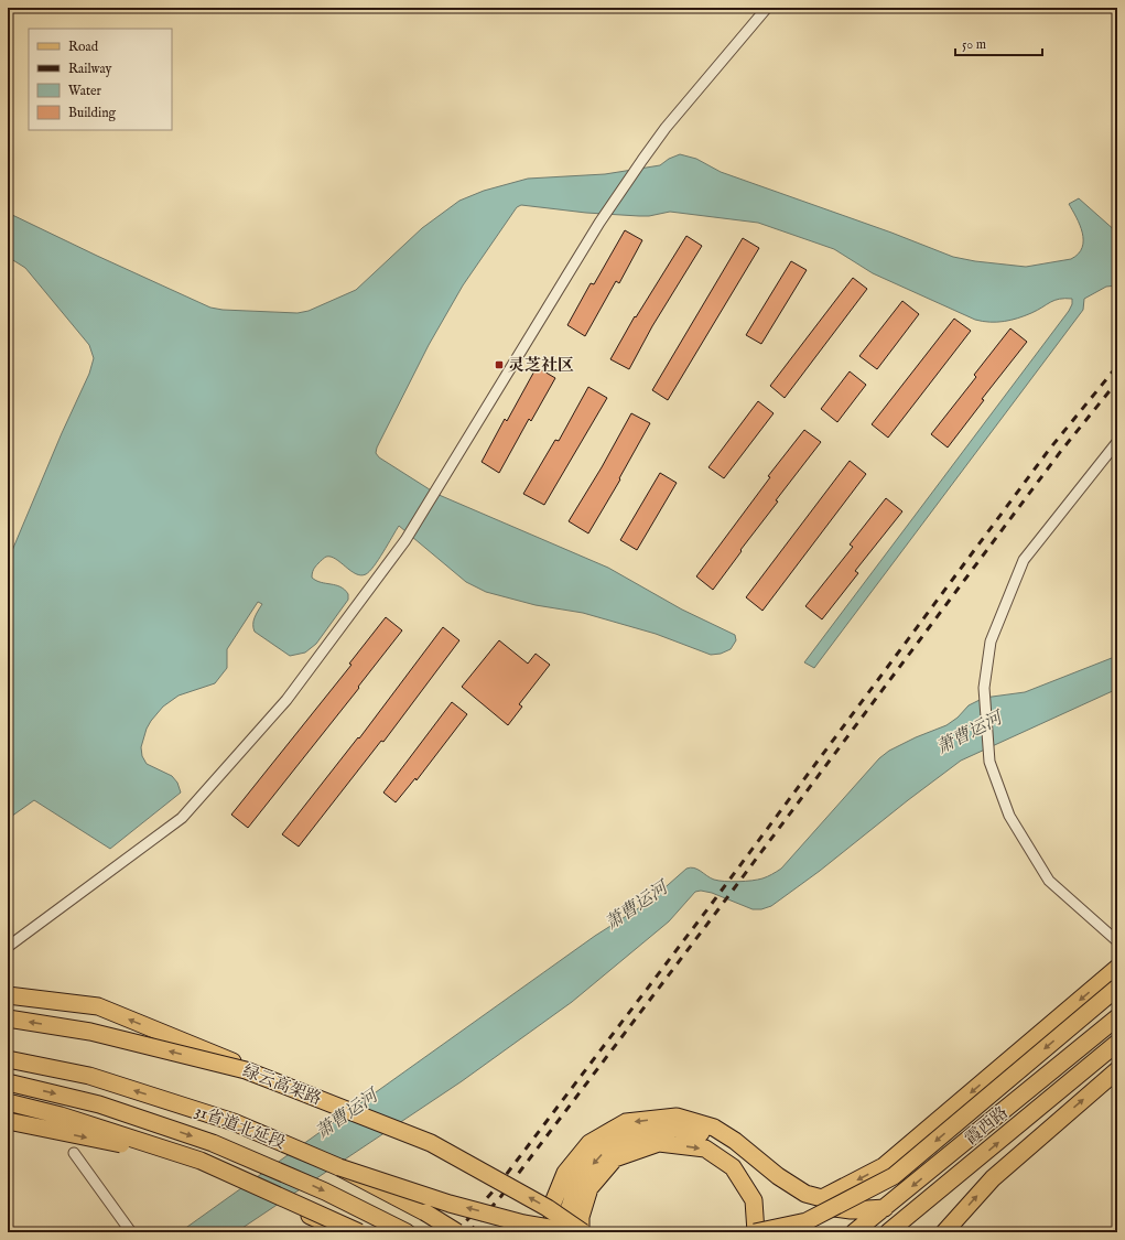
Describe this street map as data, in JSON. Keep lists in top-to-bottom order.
{
  "streets": {
    "main road": ["绿云高架路", "霞西路", "31省道北延段"]
  },
  "water": ["萧曹运河"],
  "places": {
    "transit": ["灵芝社区"]
  },
  "legend": [
    "Road",
    "Railway",
    "Water",
    "Building"
  ],
  "scale_bar": "50 m"
}
